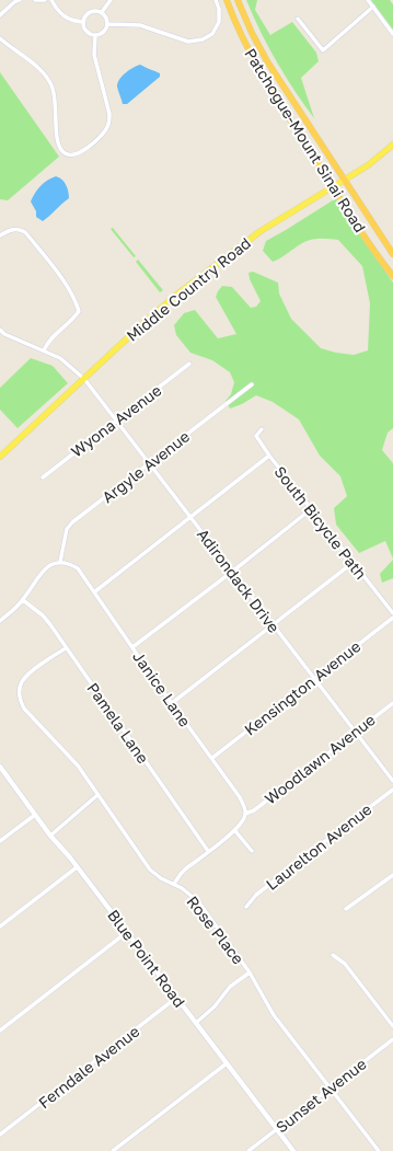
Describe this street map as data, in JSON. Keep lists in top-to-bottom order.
{
  "streets": {
    "highway": ["Patchogue-Mount Sinai Road"],
    "main road": ["Middle Country Road"],
    "street": [
      "Wyona Avenue",
      "Argyle Avenue",
      "South Bicycle Path",
      "Adirondack Drive",
      "Kensington Avenue",
      "Janice Lane",
      "Pamela Lane",
      "Woodlawn Avenue",
      "Laurelton Avenue",
      "Rose Place",
      "Blue Point Road",
      "Ferndale Avenue",
      "Sunset Avenue"
    ]
  },
  "crossings": [
    ["Patchogue-Mount Sinai Road", "Middle Country Road"],
    ["Middle Country Road", "Adirondack Drive"],
    ["Wyona Avenue", "Adirondack Drive"],
    ["Argyle Avenue", "Adirondack Drive"],
    ["Argyle Avenue", "Janice Lane"],
    ["Adirondack Drive", "Kensington Avenue"],
    ["Adirondack Drive", "Woodlawn Avenue"],
    ["Kensington Avenue", "Janice Lane"],
    ["Janice Lane", "Woodlawn Avenue"],
    ["Pamela Lane", "Rose Place"],
    ["Rose Place", "Sunset Avenue"],
    ["Blue Point Road", "Ferndale Avenue"],
    ["Blue Point Road", "Sunset Avenue"]
  ]
}
